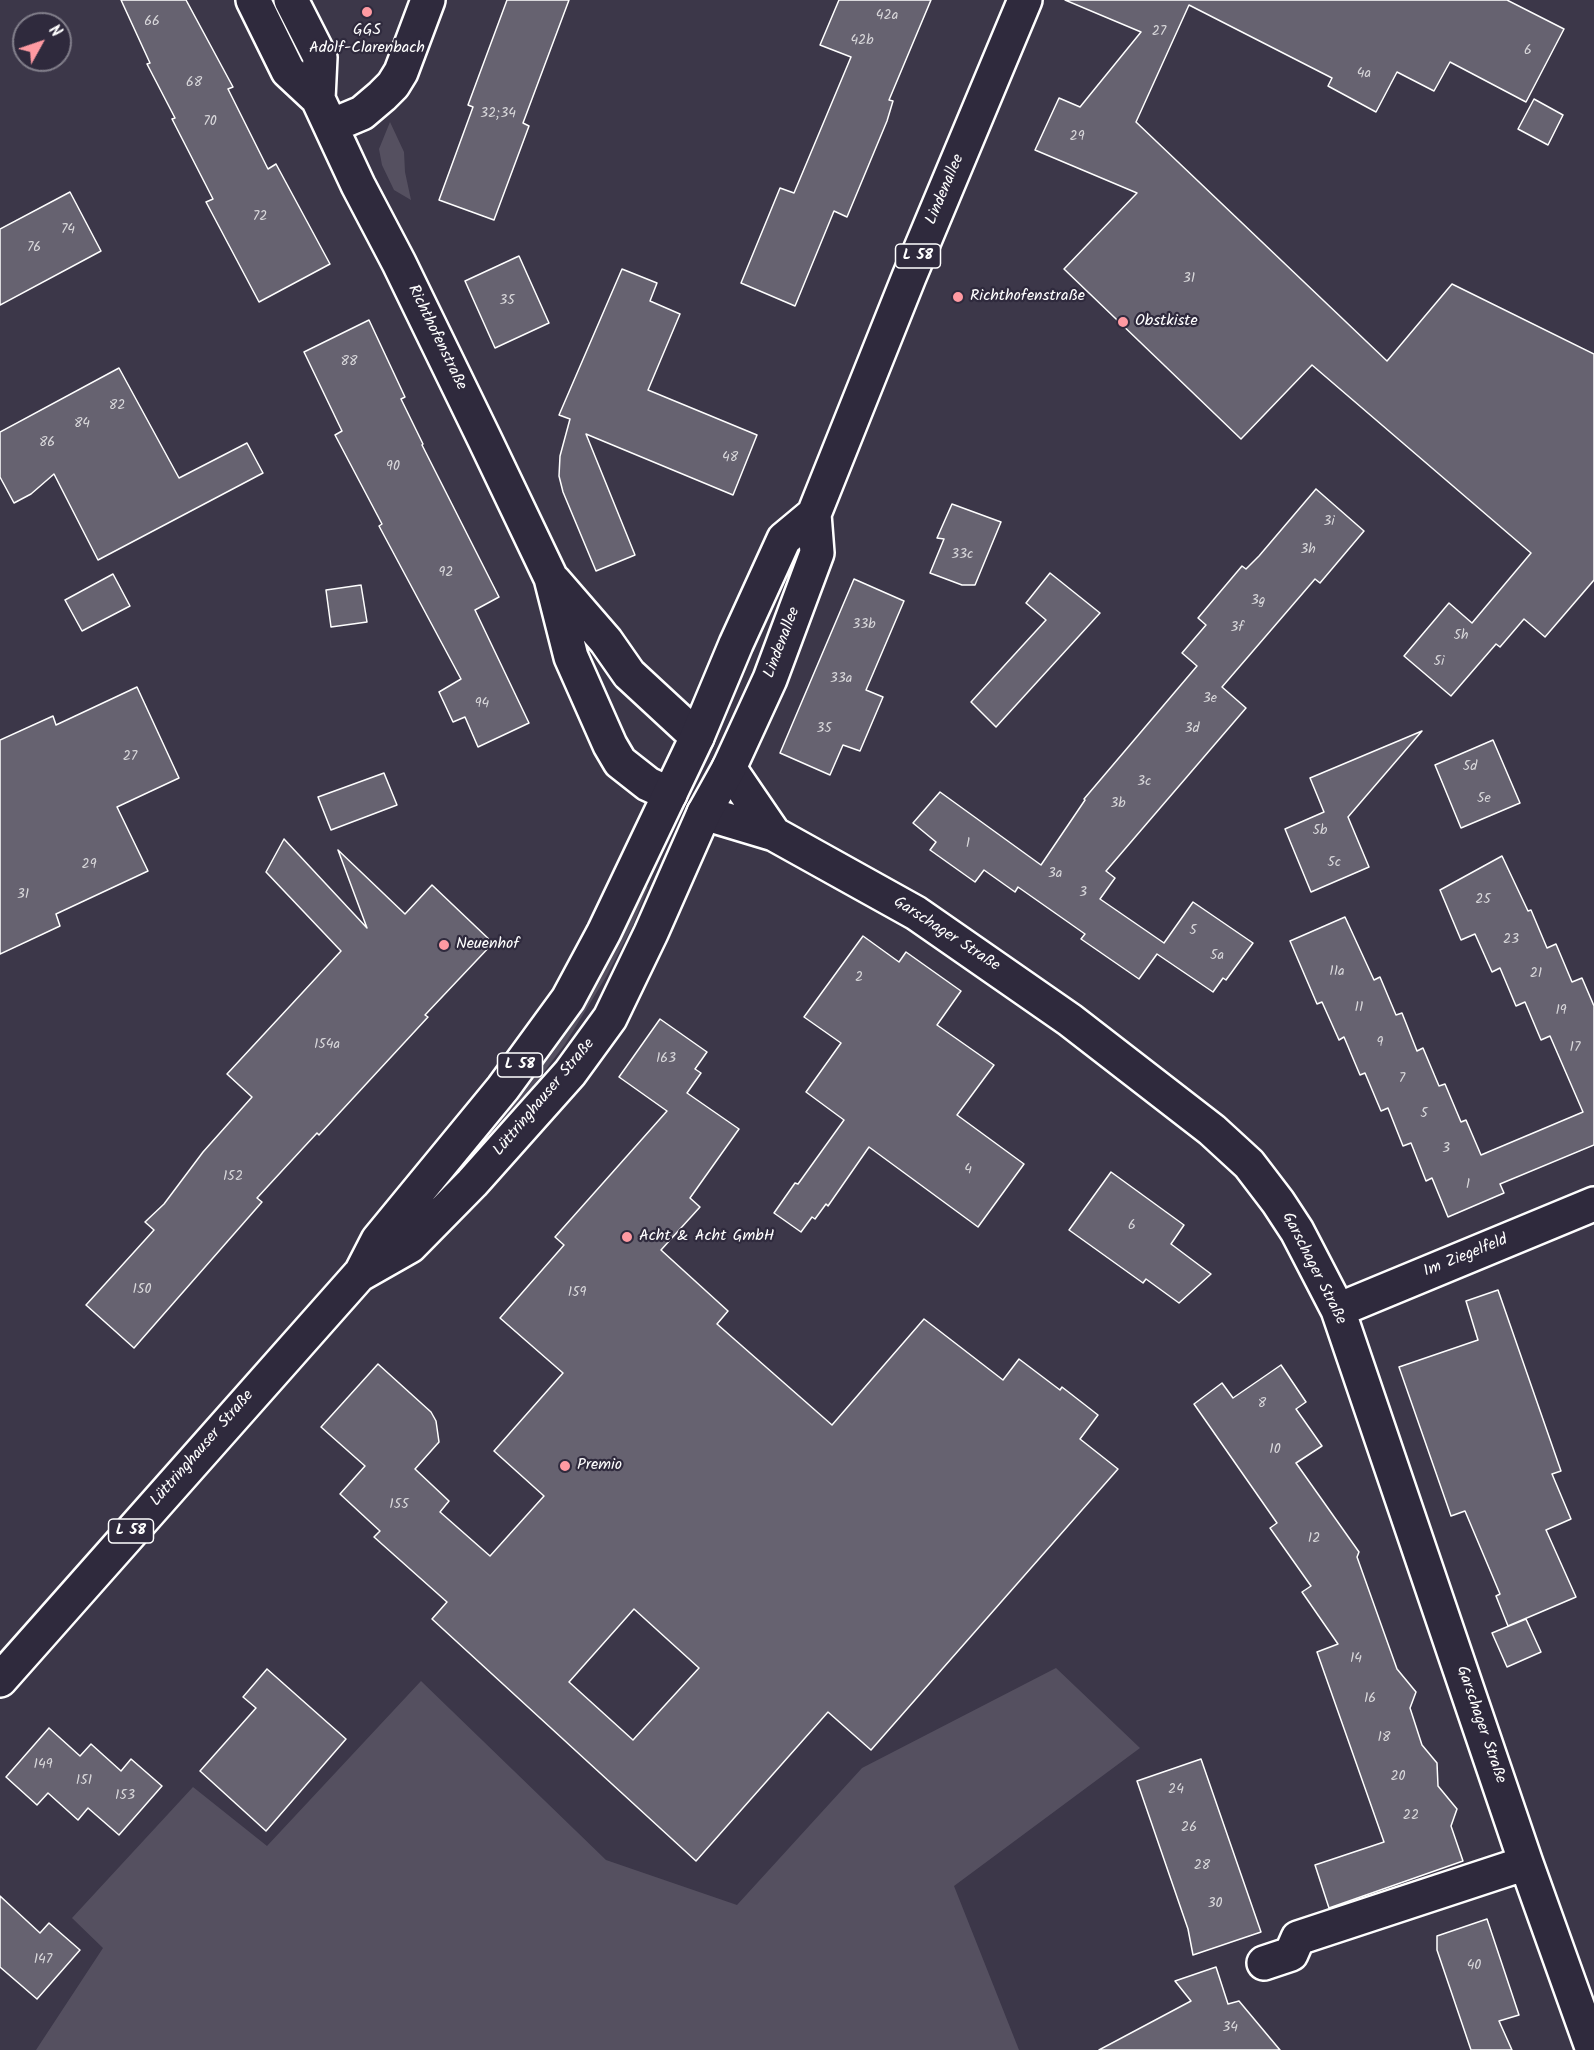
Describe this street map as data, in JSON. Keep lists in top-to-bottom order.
{
  "streets": {
    "street": [
      "Lindenallee",
      "L 58",
      "Richthofenstraße",
      "Garschager Straße",
      "Lüttringhauser Straße",
      "Im Ziegelfeld"
    ]
  },
  "crossings": [
    ["Lindenallee", "L 58"],
    ["Lindenallee", "Richthofenstraße"],
    ["Lindenallee", "Garschager Straße"],
    ["L 58", "Richthofenstraße"],
    ["L 58", "Garschager Straße"],
    ["L 58", "Lüttringhauser Straße"],
    ["Richthofenstraße", "Garschager Straße"],
    ["Richthofenstraße", "Lüttringhauser Straße"],
    ["Garschager Straße", "Lüttringhauser Straße"],
    ["Garschager Straße", "Im Ziegelfeld"]
  ],
  "places": [
    "GGS Adolf-Clarenbach",
    "Richthofenstraße",
    "Obstkiste",
    "Neuenhof",
    "Acht & Acht GmbH",
    "Premio"
  ],
  "house_numbers": [
    "42a",
    "66",
    "27",
    "42b",
    "6",
    "4a",
    "68",
    "32;34",
    "70",
    "29",
    "72",
    "74",
    "76",
    "31",
    "35",
    "88",
    "82",
    "84",
    "86",
    "48",
    "90",
    "3i",
    "3h",
    "33c",
    "92",
    "3g",
    "33b",
    "3f",
    "5h",
    "5i",
    "33a",
    "3e",
    "94",
    "35",
    "3d",
    "27",
    "5d",
    "3c",
    "5e",
    "3b",
    "5b",
    "1",
    "5c",
    "29",
    "3a",
    "3",
    "31",
    "25",
    "5",
    "23",
    "5a",
    "11a",
    "21",
    "2",
    "11",
    "19",
    "9",
    "154a",
    "17",
    "163",
    "7",
    "5",
    "3",
    "4",
    "152",
    "1",
    "6",
    "150",
    "159",
    "8",
    "10",
    "155",
    "12",
    "14",
    "16",
    "18",
    "149",
    "20",
    "151",
    "24",
    "153",
    "22",
    "26",
    "28",
    "30",
    "147",
    "40",
    "34"
  ],
  "north": "top right"
}
